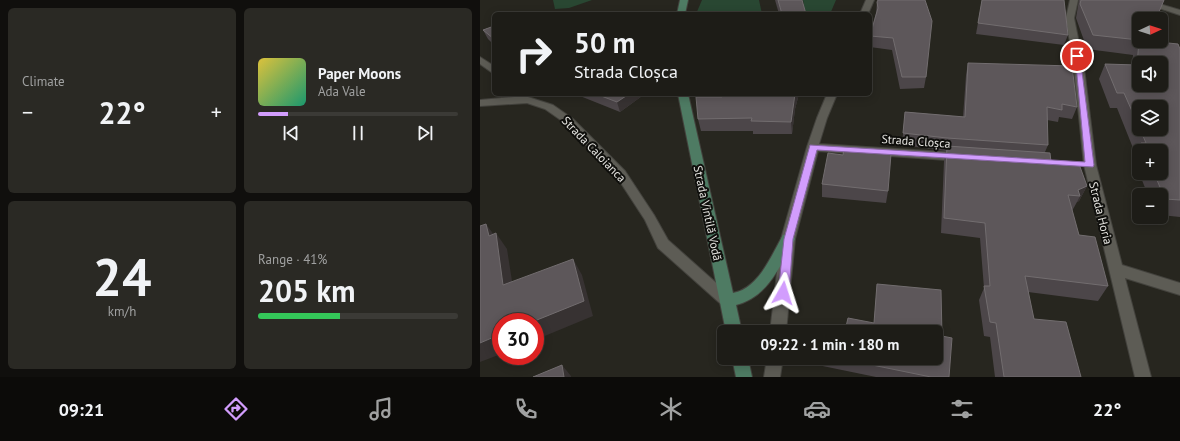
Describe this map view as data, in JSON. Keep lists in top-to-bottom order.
{
  "streets": {
    "main road": ["Strada Vintilă Vodă"],
    "street": ["Strada Cloșca", "Strada Caloianca", "Strada Horia"]
  },
  "crossings": [
    ["Strada Caloianca", "Strada Vintilă Vodă"]
  ],
  "north": "right",
  "page": {
    "tile": [
      "Climate",
      ["24", "km/h"],
      ["Range · 41%", "205 km"]
    ],
    "map_buttons": ["+", "−"],
    "turn": ["50 m", "Strada Cloșca"],
    "song": ["Paper Moons", "Ada Vale"],
    "heat": ["−", "22°", "+"],
    "limit": "30",
    "trip": "09:22 · 1 min · 180 m",
    "tabs": ["09:21", "22°"]
  }
}
